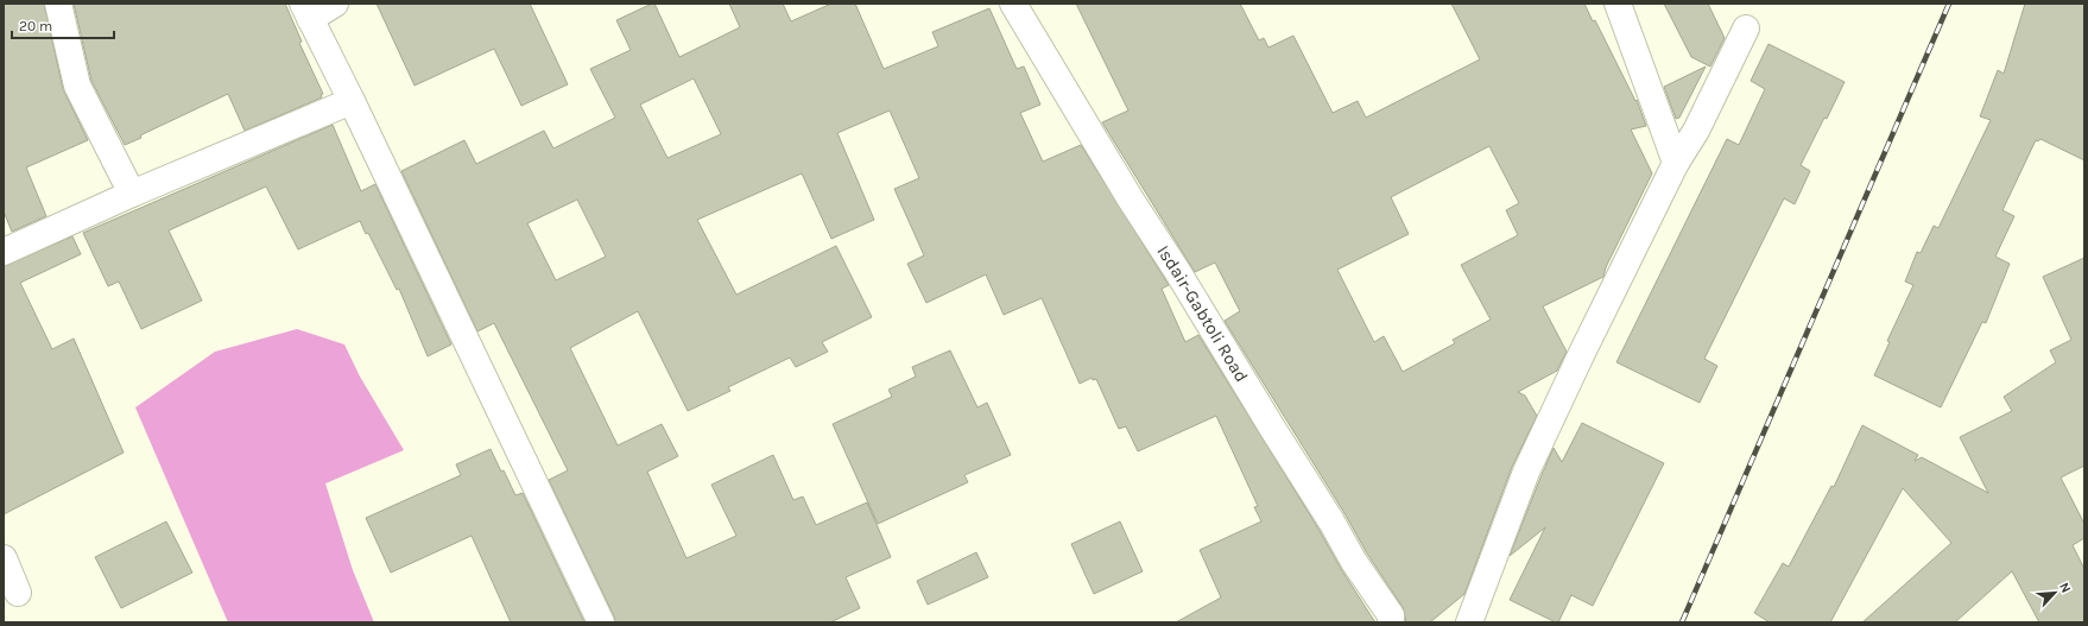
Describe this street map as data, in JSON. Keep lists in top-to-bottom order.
{
  "streets": {
    "street": ["Isdair-Gabtoli Road"]
  },
  "scale_bar": "20 m",
  "north": "top right"
}
